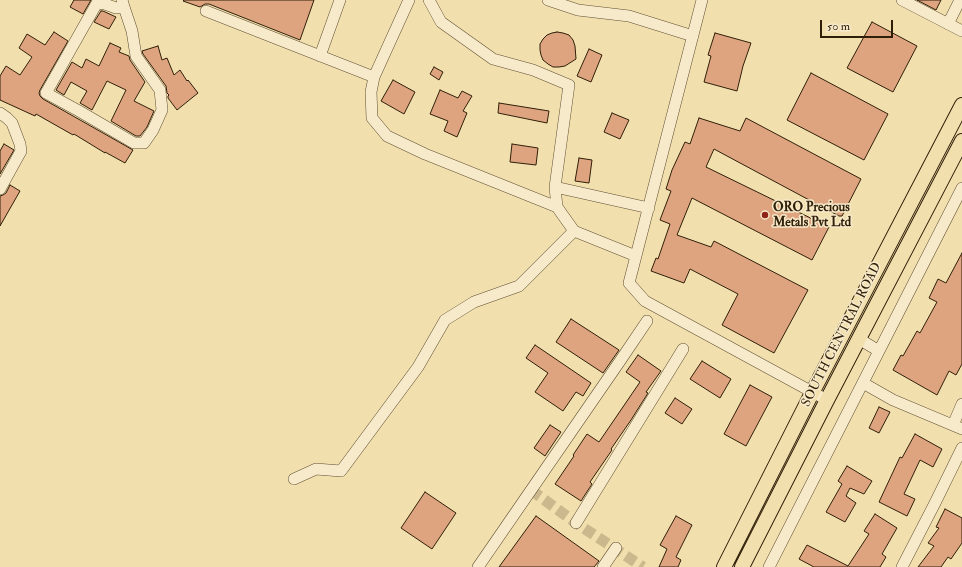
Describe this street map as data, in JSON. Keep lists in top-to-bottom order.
{
  "streets": {
    "main road": ["SOUTH CENTRAL ROAD"]
  },
  "places": ["ORO Precious Metals Pvt Ltd"],
  "scale_bar": "50 m"
}
